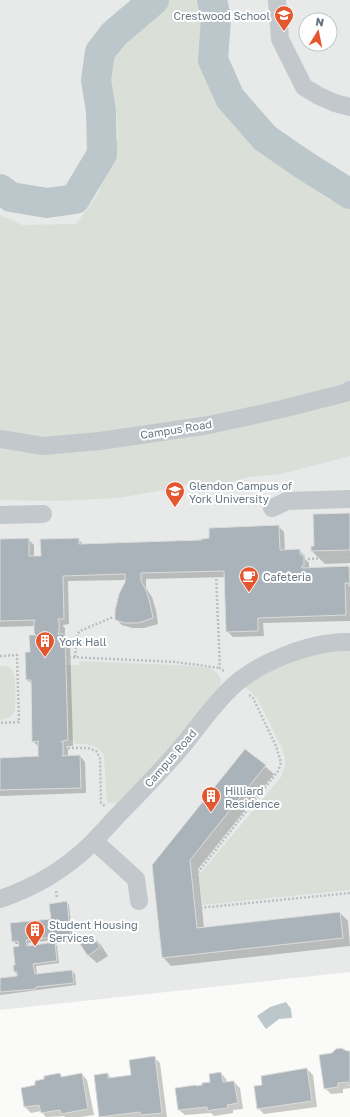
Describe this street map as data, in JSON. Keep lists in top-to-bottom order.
{
  "streets": {
    "lane": ["Campus Road"]
  },
  "places": {
    "school or university": ["Crestwood School", "Glendon Campus of York University"],
    "cafe": ["Cafeteria"],
    "building": ["York Hall", "Hilliard Residence", "Student Housing Services"]
  },
  "north": "top"
}
